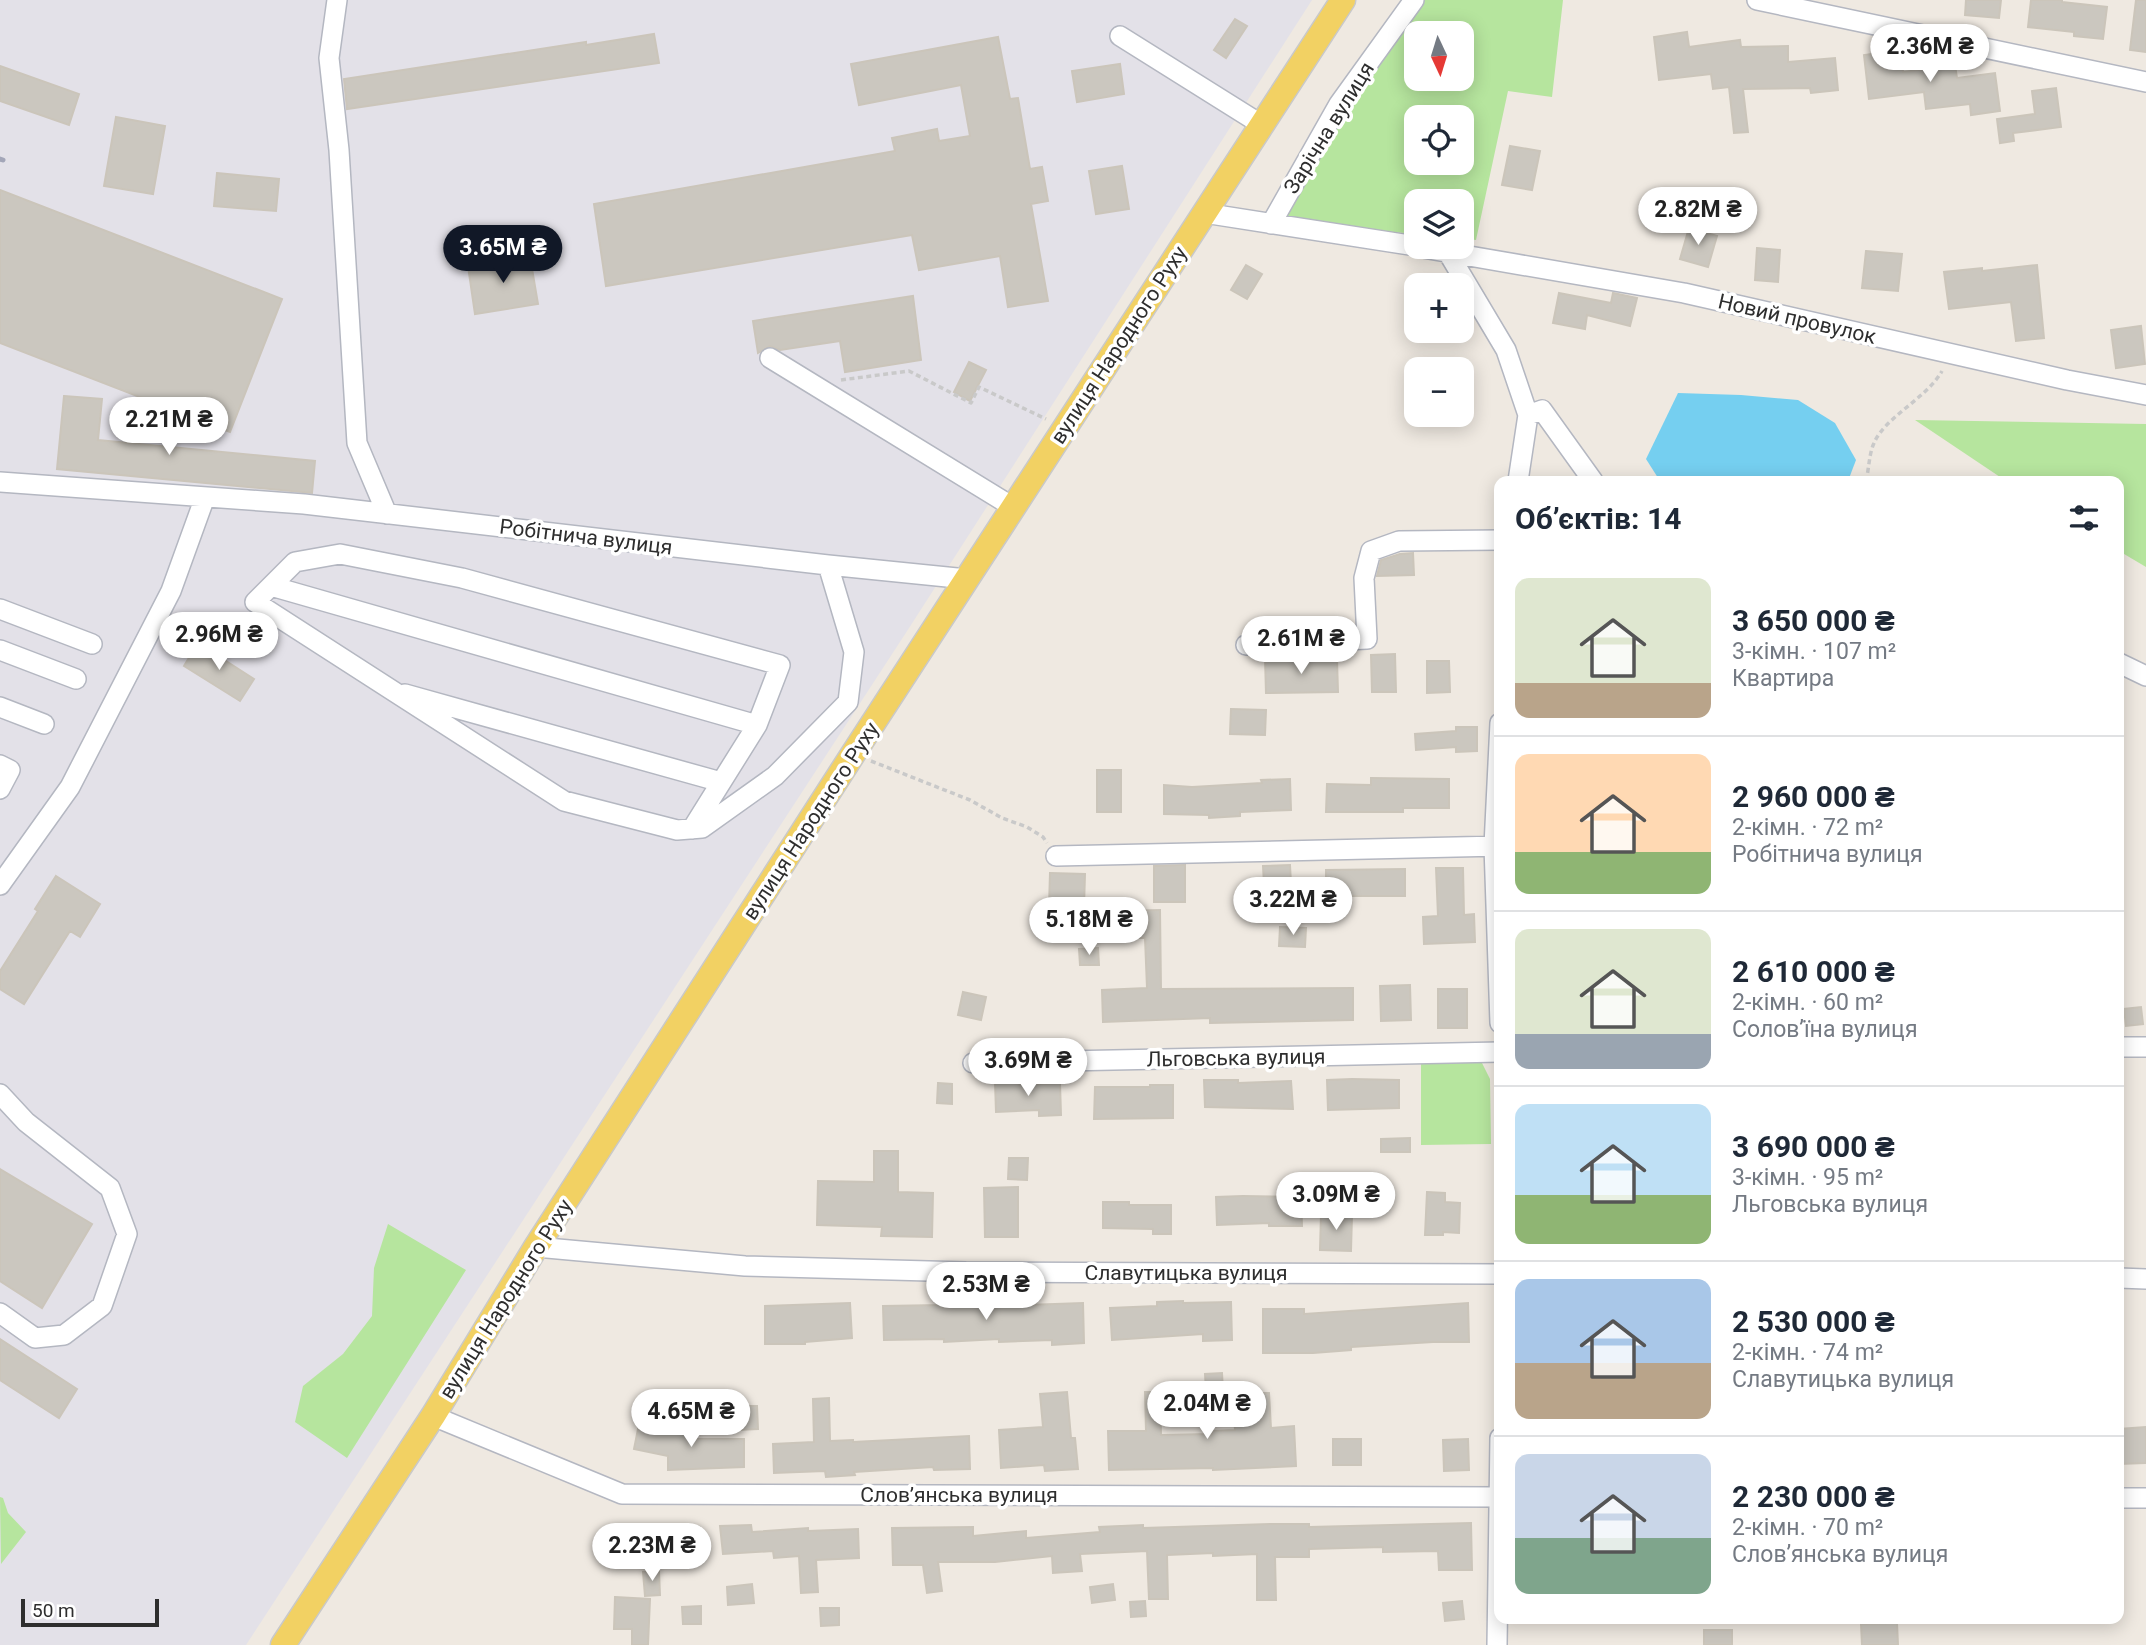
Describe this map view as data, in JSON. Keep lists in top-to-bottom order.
{
  "streets": {
    "main road": ["вулиця Народного Руху"],
    "street": [
      "Зарічна вулиця",
      "Новий провулок",
      "Робітнича вулиця",
      "Льговська вулиця",
      "Славутицька вулиця",
      "Словʼянська вулиця"
    ]
  },
  "crossings": [
    ["Зарічна вулиця", "Новий провулок"],
    ["Новий провулок", "вулиця Народного Руху"],
    ["вулиця Народного Руху", "Робітнича вулиця"],
    ["вулиця Народного Руху", "Славутицька вулиця"],
    ["вулиця Народного Руху", "Словʼянська вулиця"]
  ],
  "scale_bar": "50 m",
  "north": "bottom",
  "page": {
    "map_buttons": ["+", "−"],
    "price": [
      "2.36M ₴",
      "2.82M ₴",
      "3.65M ₴",
      "2.21M ₴",
      "2.96M ₴",
      "2.61M ₴",
      "3.22M ₴",
      "5.18M ₴",
      "3.69M ₴",
      "3.09M ₴",
      "2.53M ₴",
      "2.04M ₴",
      "4.65M ₴",
      "2.23M ₴"
    ],
    "heading": "Об’єктів: 14",
    "list": [
      {
        "name": "3 650 000 ₴",
        "note": "3-кімн. · 107 m² · Квартира"
      },
      {
        "name": "2 960 000 ₴",
        "note": "2-кімн. · 72 m² · Робітнича вулиця"
      },
      {
        "name": "2 610 000 ₴",
        "note": "2-кімн. · 60 m² · Соловʼїна вулиця"
      },
      {
        "name": "3 690 000 ₴",
        "note": "3-кімн. · 95 m² · Льговська вулиця"
      },
      {
        "name": "2 530 000 ₴",
        "note": "2-кімн. · 74 m² · Славутицька вулиця"
      },
      {
        "name": "2 230 000 ₴",
        "note": "2-кімн. · 70 m² · Словʼянська вулиця"
      }
    ],
    "scale": "50 m"
  }
}
